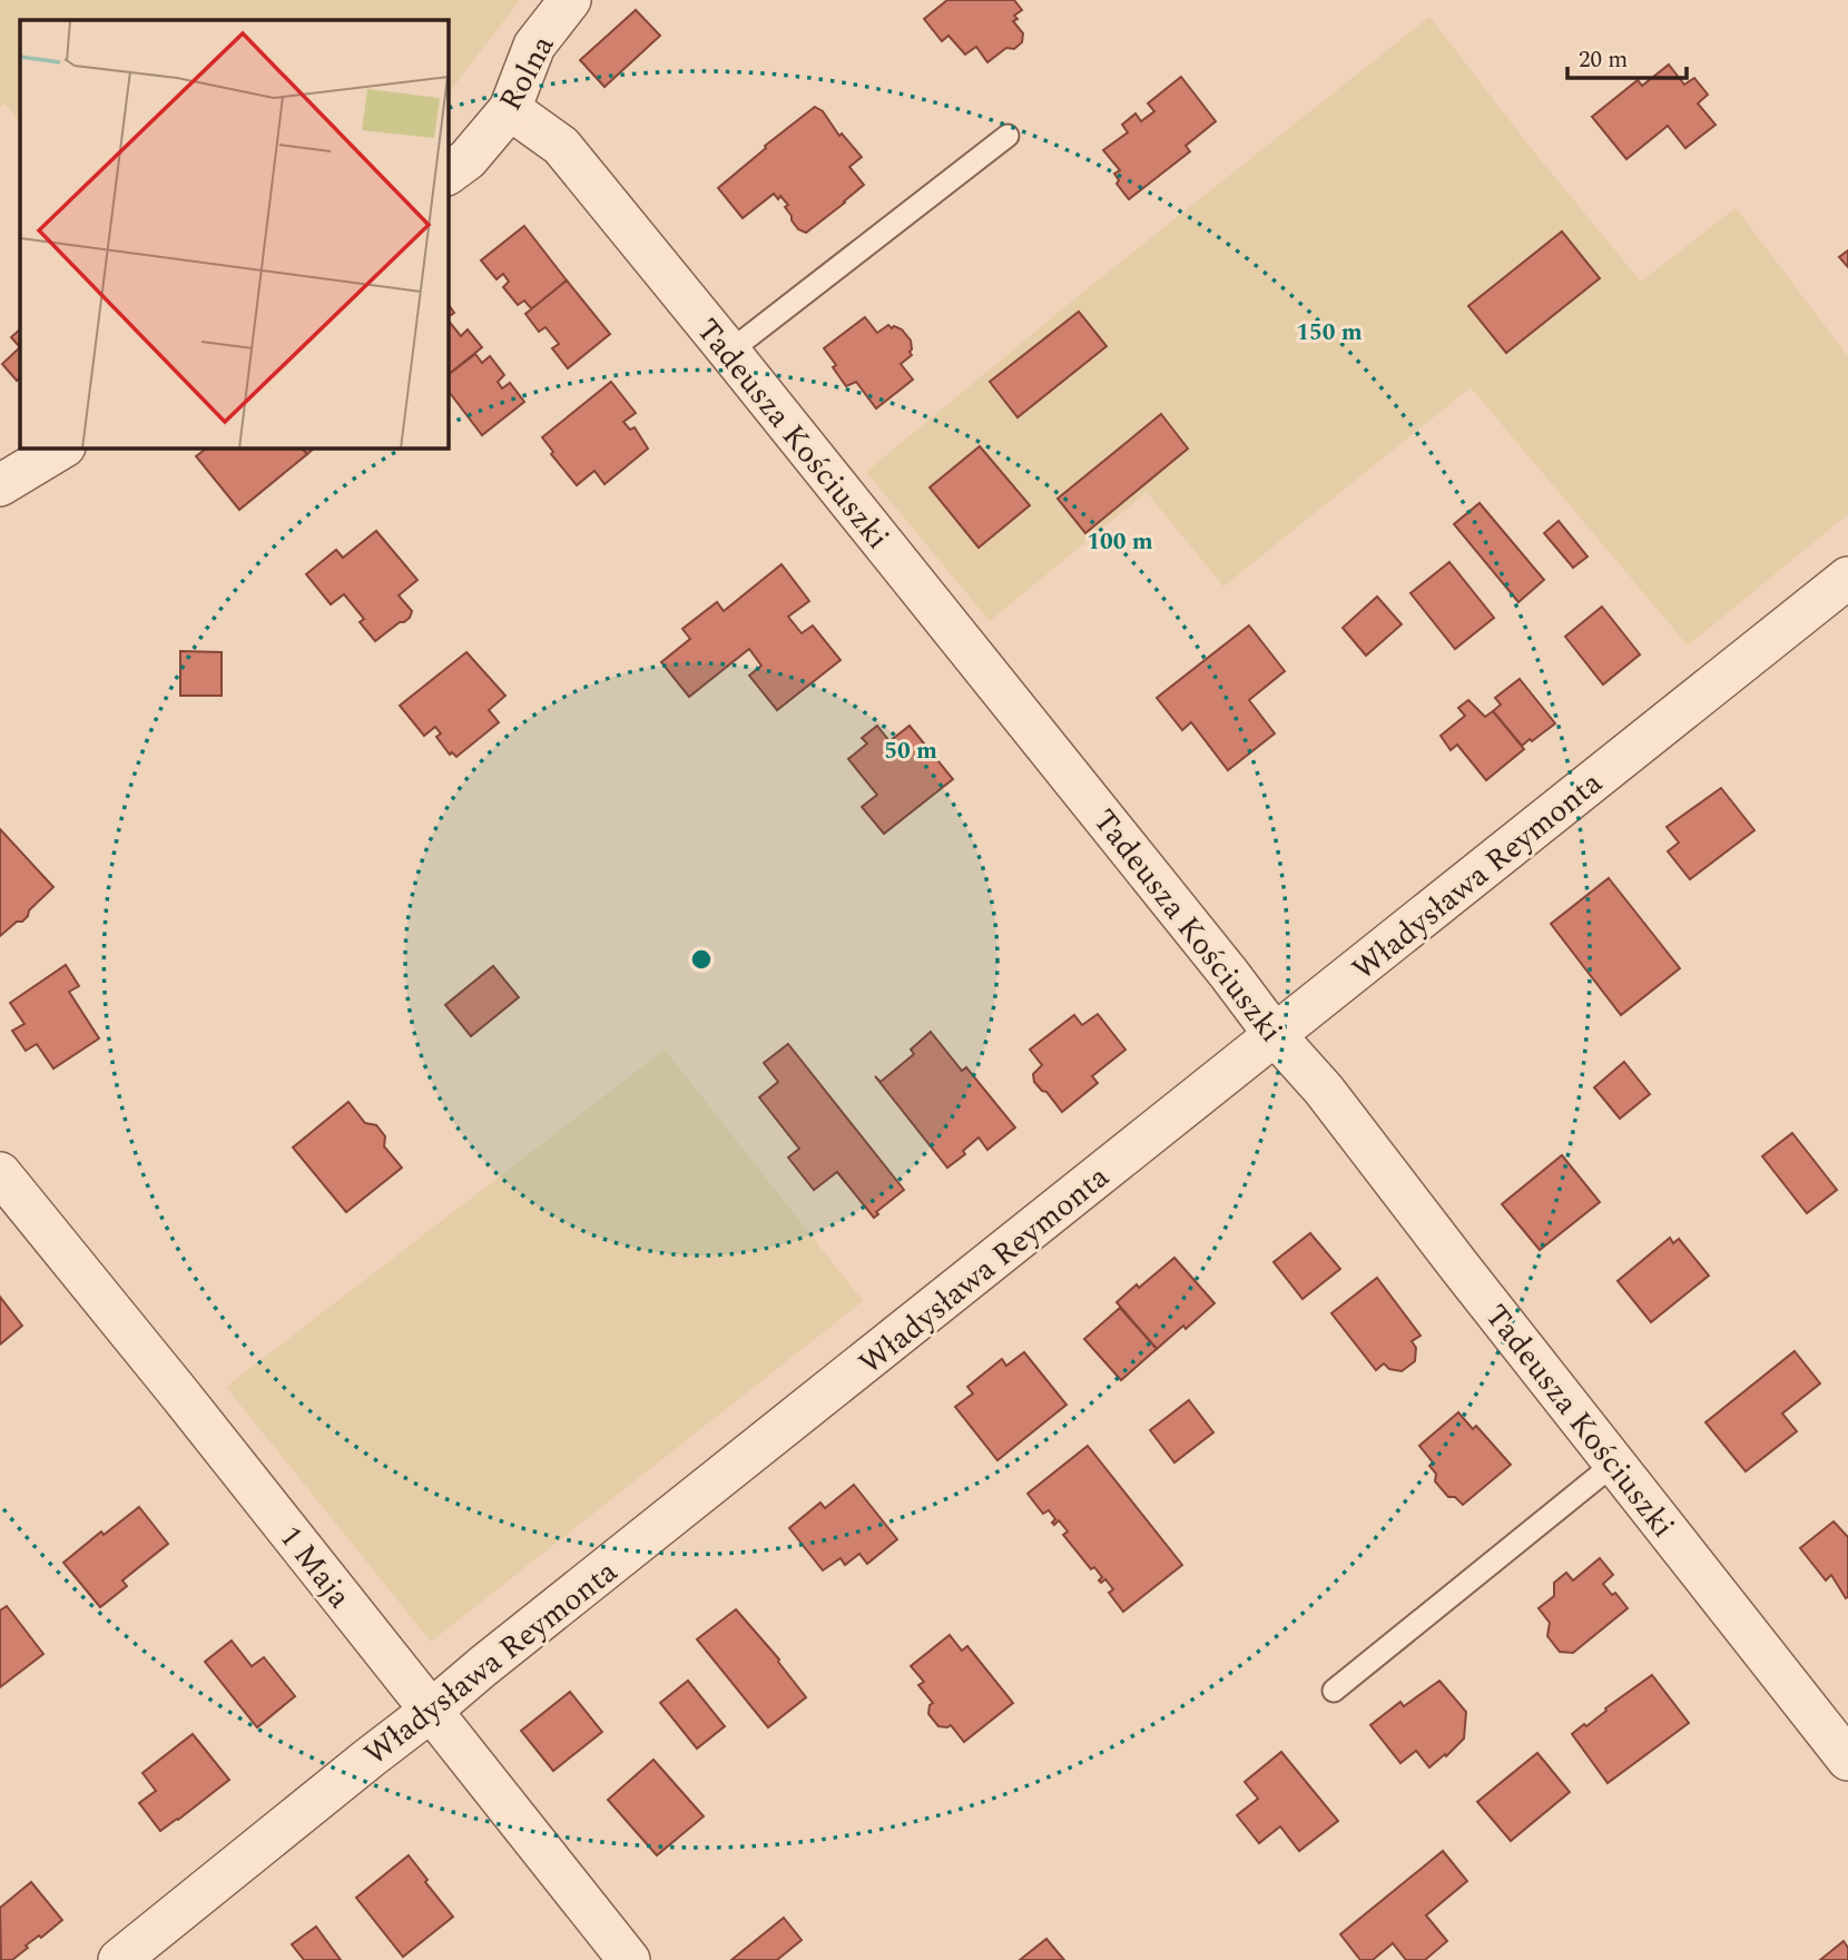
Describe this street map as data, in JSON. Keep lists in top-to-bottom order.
{
  "streets": {
    "street": [
      "Rolna",
      "Tadeusza Kościuszki",
      "Władysława Reymonta",
      "1 Maja"
    ]
  },
  "crossings": [
    ["Rolna", "Tadeusza Kościuszki"],
    ["Tadeusza Kościuszki", "Władysława Reymonta"],
    ["Władysława Reymonta", "1 Maja"]
  ],
  "scale_bar": "20 m",
  "rings": ["150 m", "100 m", "50 m"]
}
